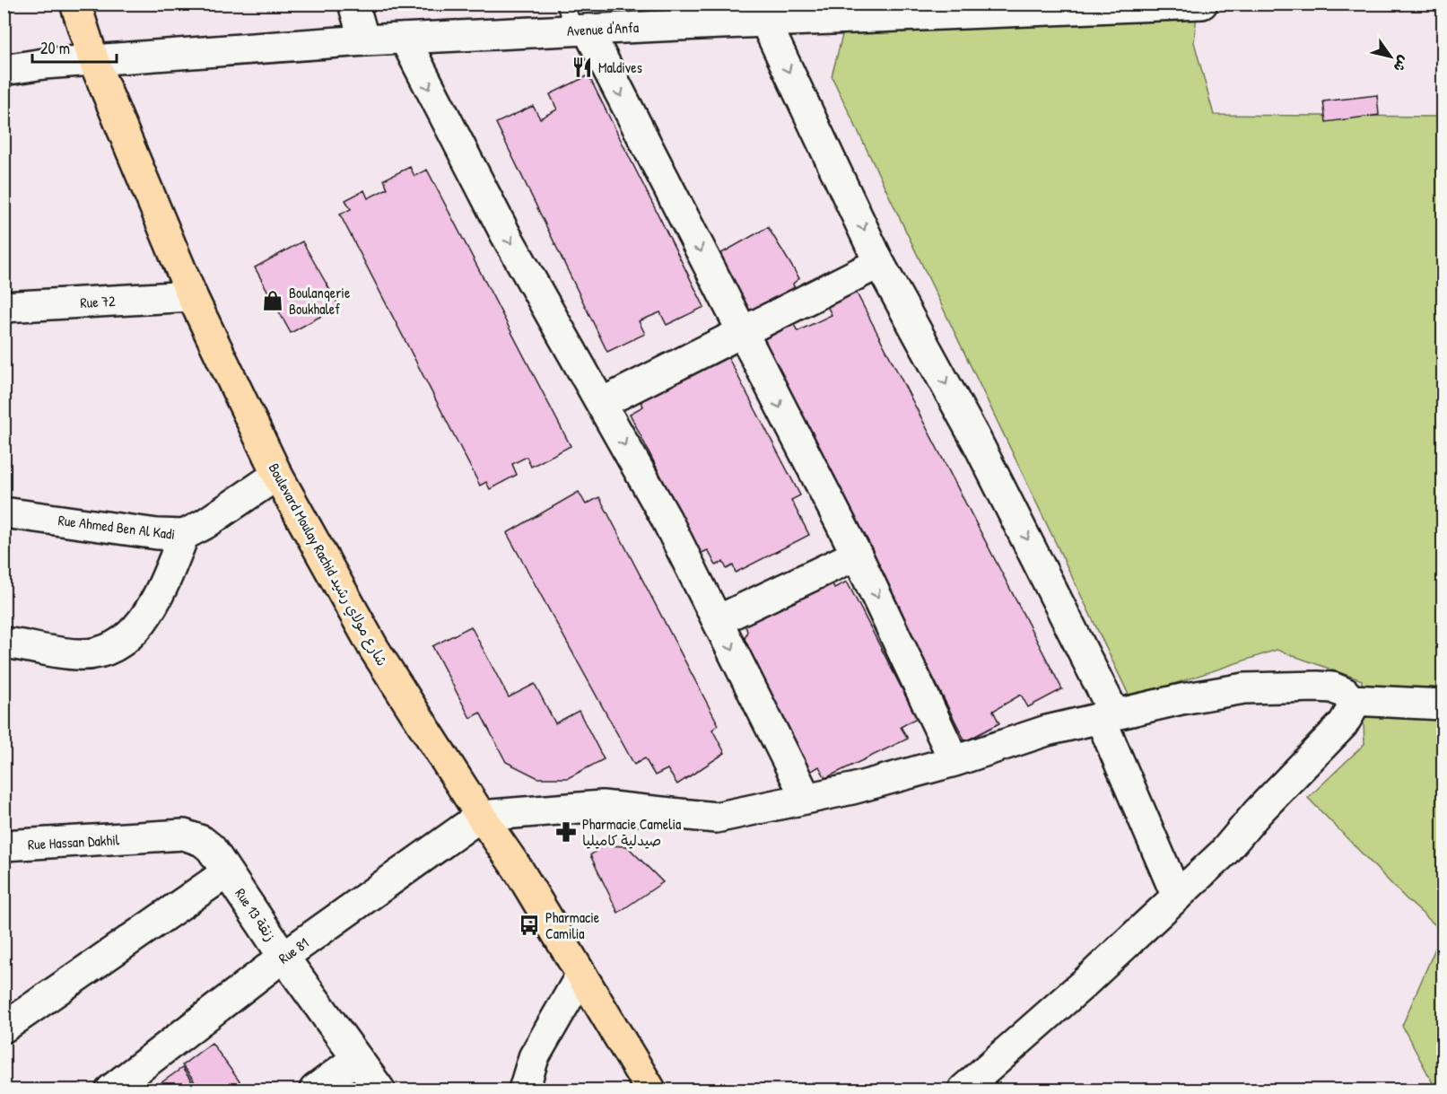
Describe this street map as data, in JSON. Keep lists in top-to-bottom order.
{
  "streets": {
    "main road": ["Boulevard Moulay Rachid شارع مولاي رشيد"],
    "street": [
      "Avenue d'Anfa",
      "Rue 72",
      "Rue Ahmed Ben Al Kadi",
      "Rue Hassan Dakhil",
      "Rue 13 زنقة",
      "Rue 81"
    ]
  },
  "crossings": [
    ["Avenue d'Anfa", "Boulevard Moulay Rachid شارع مولاي رشيد"],
    ["Rue 72", "Boulevard Moulay Rachid شارع مولاي رشيد"],
    ["Rue Ahmed Ben Al Kadi", "Boulevard Moulay Rachid شارع مولاي رشيد"],
    ["Boulevard Moulay Rachid شارع مولاي رشيد", "Rue 81"],
    ["Rue Hassan Dakhil", "Rue 13 زنقة"],
    ["Rue 13 زنقة", "Rue 81"]
  ],
  "places": {
    "restaurant": ["Maldives"],
    "shop": ["Boulangerie Boukhalef"],
    "pharmacy": ["Pharmacie Camelia صيدلية كاميليا"],
    "bus stop": ["Pharmacie Camilia"]
  },
  "scale_bar": "20 m",
  "north": "bottom right"
}
